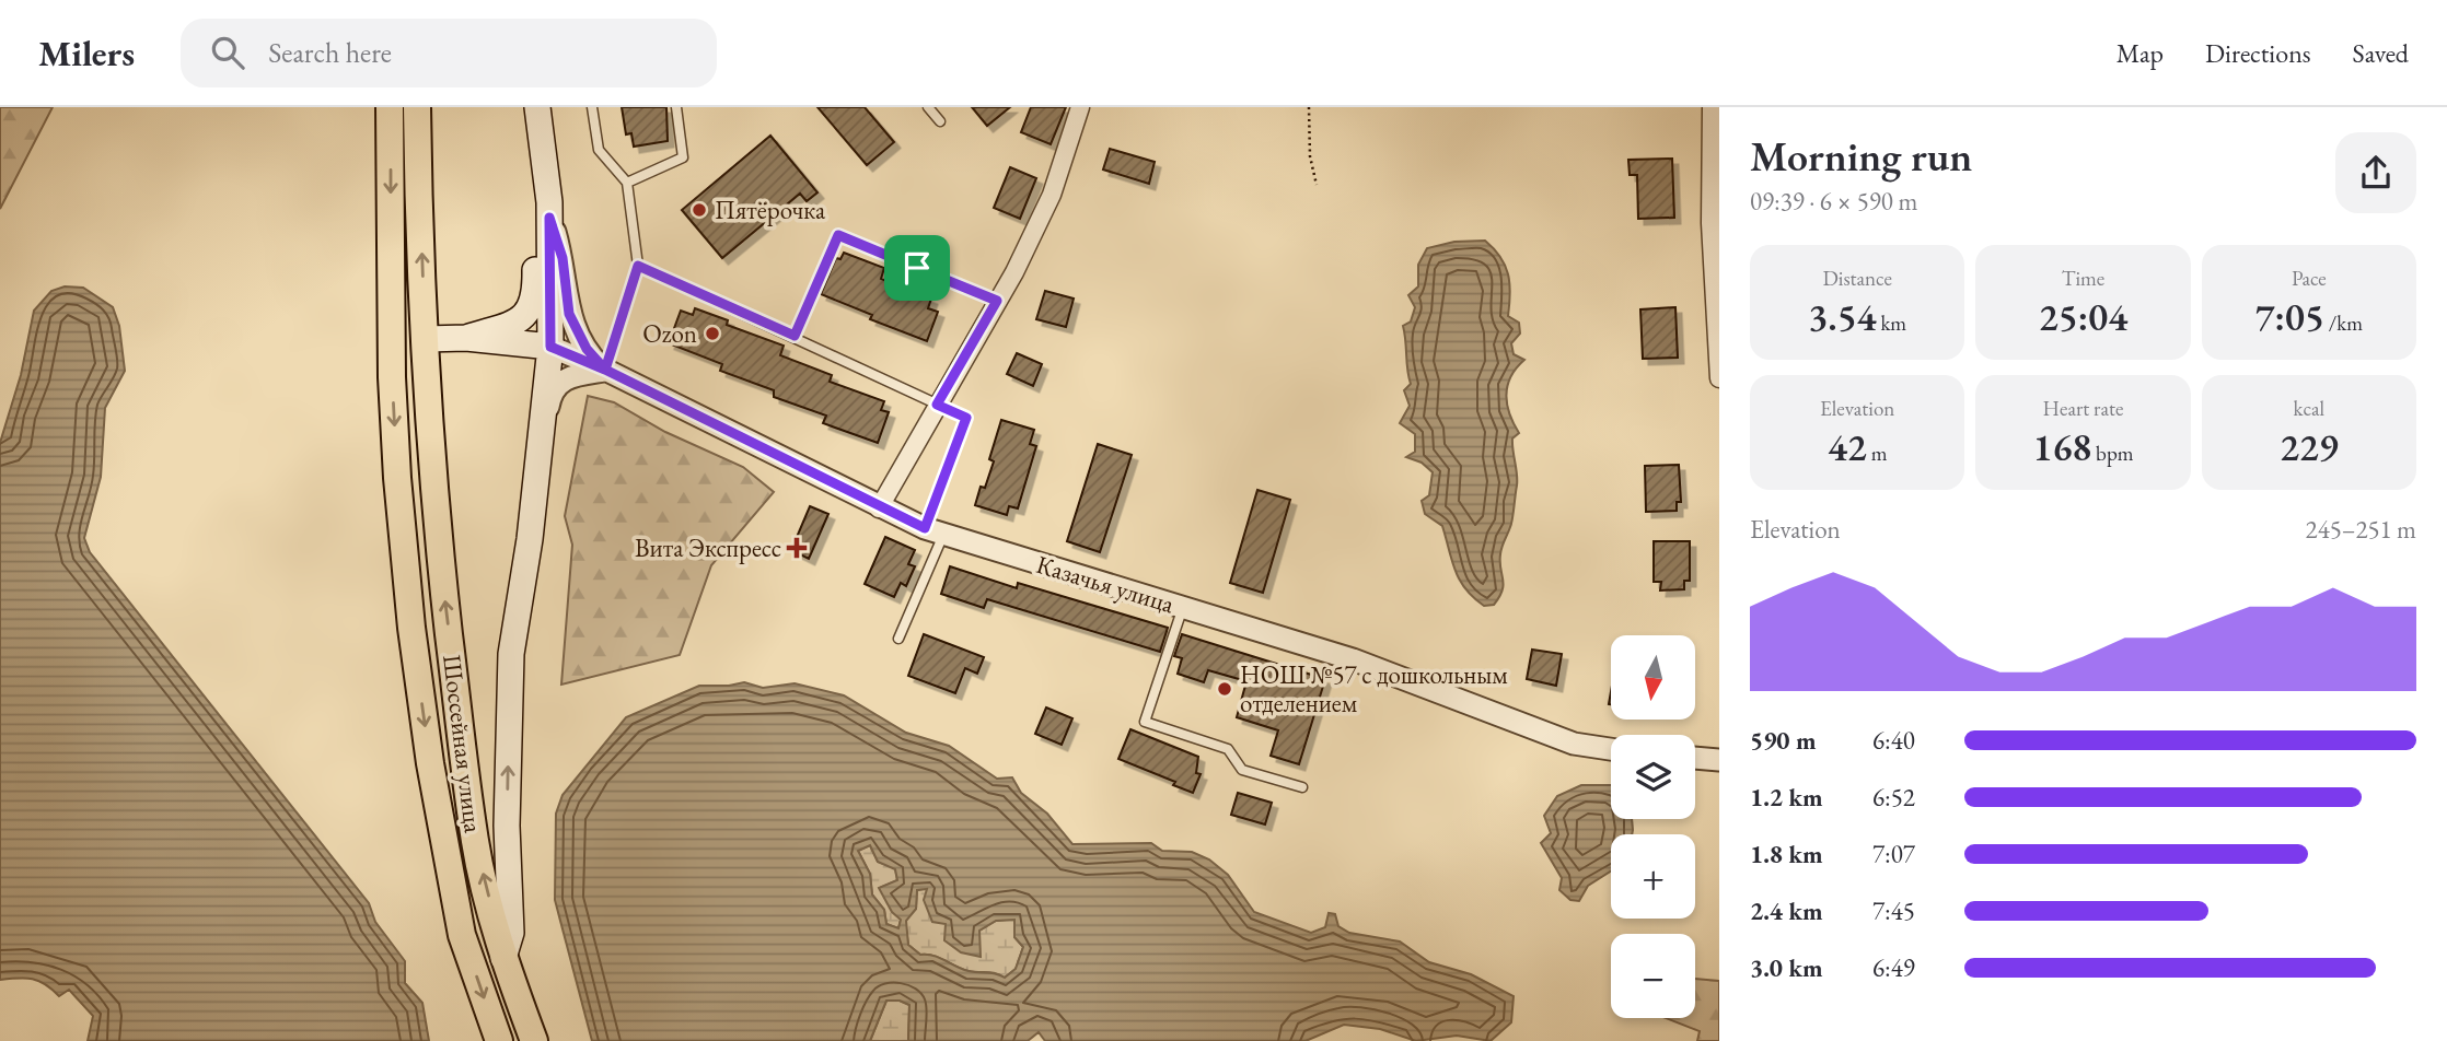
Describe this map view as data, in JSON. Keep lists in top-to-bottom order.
{
  "streets": {
    "main road": ["Казачья улица", "Шоссейная улица"]
  },
  "crossings": [
    ["Казачья улица", "Шоссейная улица"]
  ],
  "places": {
    "other": ["Пятёрочка", "Ozon", "НОШ №57 с дошкольным отделением"],
    "health": ["Вита Экспресс"]
  },
  "north": "bottom",
  "page": {
    "header": "Milers",
    "search": "Search here",
    "nav": ["Map", "Directions", "Saved"],
    "heading": ["Morning run", "09:39 · 6 × 590 m"],
    "stats": [
      ["Distance", "3.54 km"],
      ["Time", "25:04"],
      ["Pace", "7:05 /km"],
      ["Elevation", "42 m"],
      ["Heart rate", "168 bpm"],
      ["kcal", "229"]
    ],
    "chart": ["Elevation", "245–251 m"],
    "map_buttons": ["+", "−"],
    "list": [
      {
        "name": "590 m",
        "note": "6:40"
      },
      {
        "name": "1.2 km",
        "note": "6:52"
      },
      {
        "name": "1.8 km",
        "note": "7:07"
      },
      {
        "name": "2.4 km",
        "note": "7:45"
      },
      {
        "name": "3.0 km",
        "note": "6:49"
      }
    ]
  }
}
